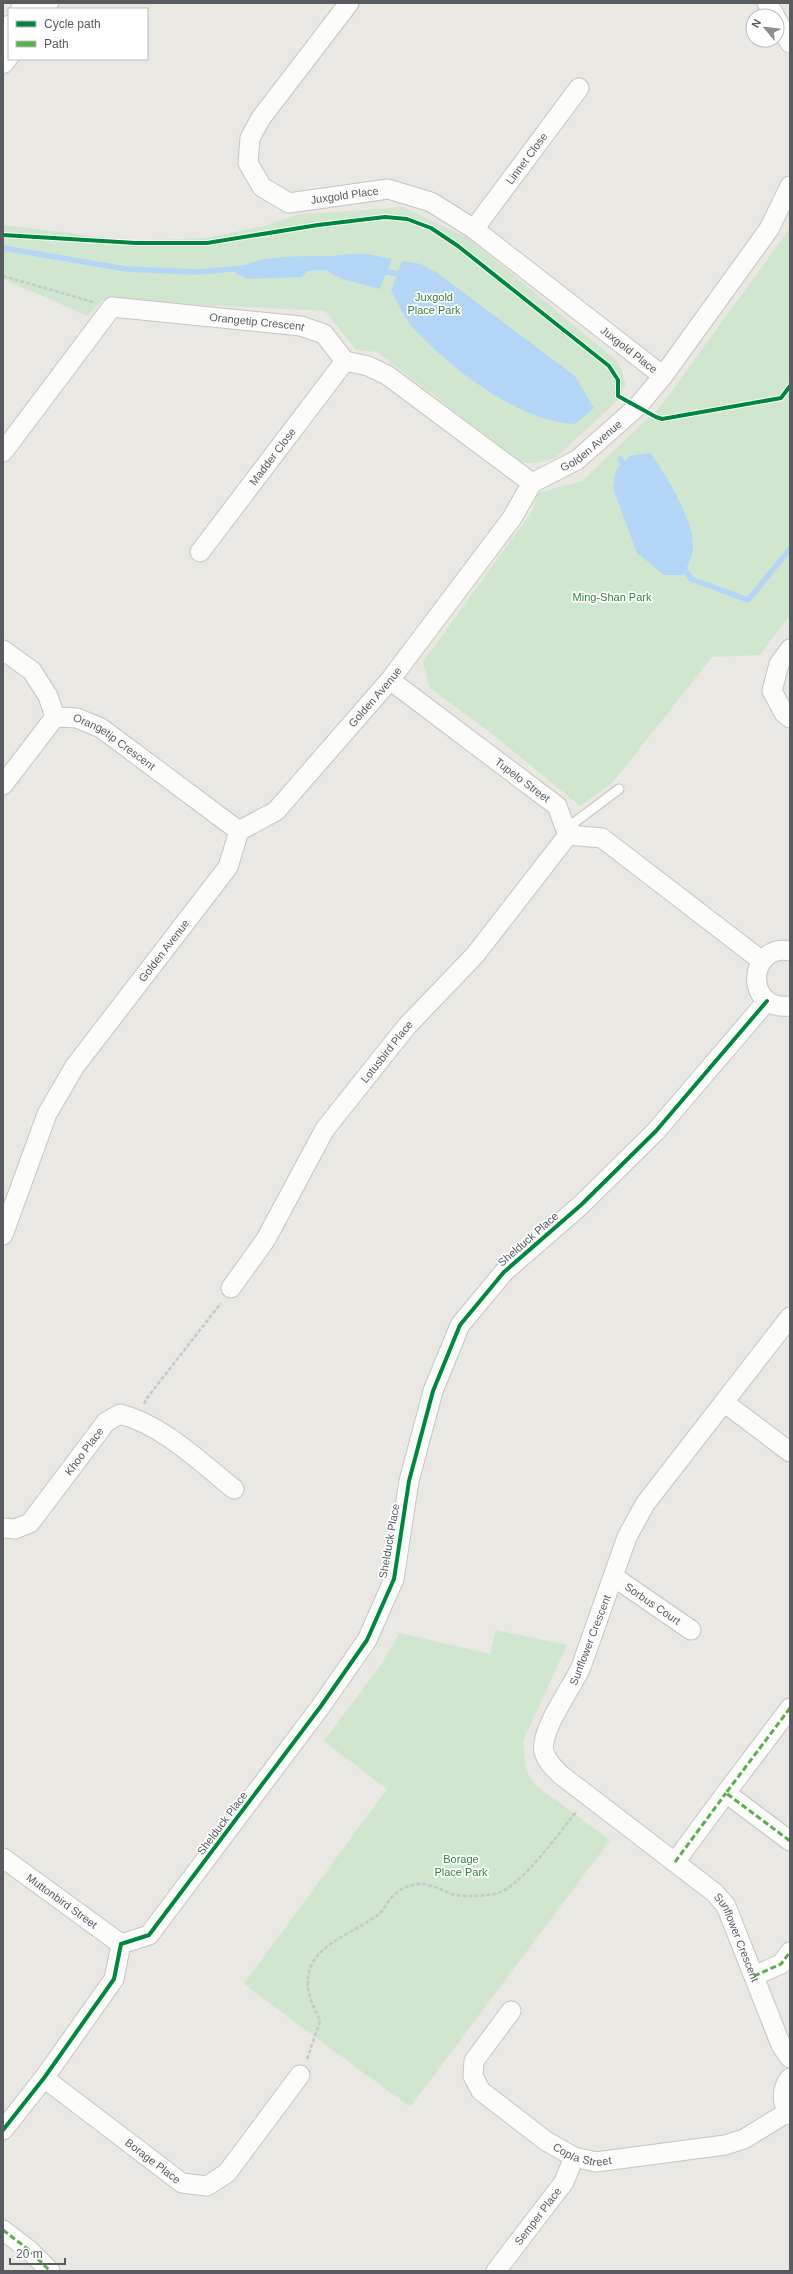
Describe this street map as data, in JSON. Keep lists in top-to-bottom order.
{
  "streets": {
    "street": [
      "Linnet Close",
      "Juxgold Place",
      "Orangetip Crescent",
      "Golden Avenue",
      "Madder Close",
      "Tupelo Street",
      "Lotusbird Place",
      "Shelduck Place",
      "Khoo Place",
      "Sorbus Court",
      "Sunflower Crescent",
      "Muttonbird Street",
      "Copla Street",
      "Borage Place",
      "Semper Place"
    ]
  },
  "crossings": [
    ["Linnet Close", "Juxgold Place"],
    ["Juxgold Place", "Golden Avenue"],
    ["Orangetip Crescent", "Golden Avenue"],
    ["Orangetip Crescent", "Madder Close"],
    ["Golden Avenue", "Tupelo Street"],
    ["Tupelo Street", "Lotusbird Place"],
    ["Shelduck Place", "Muttonbird Street"],
    ["Sorbus Court", "Sunflower Crescent"],
    ["Copla Street", "Semper Place"]
  ],
  "parks": ["Juxgold Place Park", "Ming-Shan Park", "Borage Place Park"],
  "legend": ["Cycle path", "Path"],
  "scale_bar": "20 m",
  "north": "top left"
}
